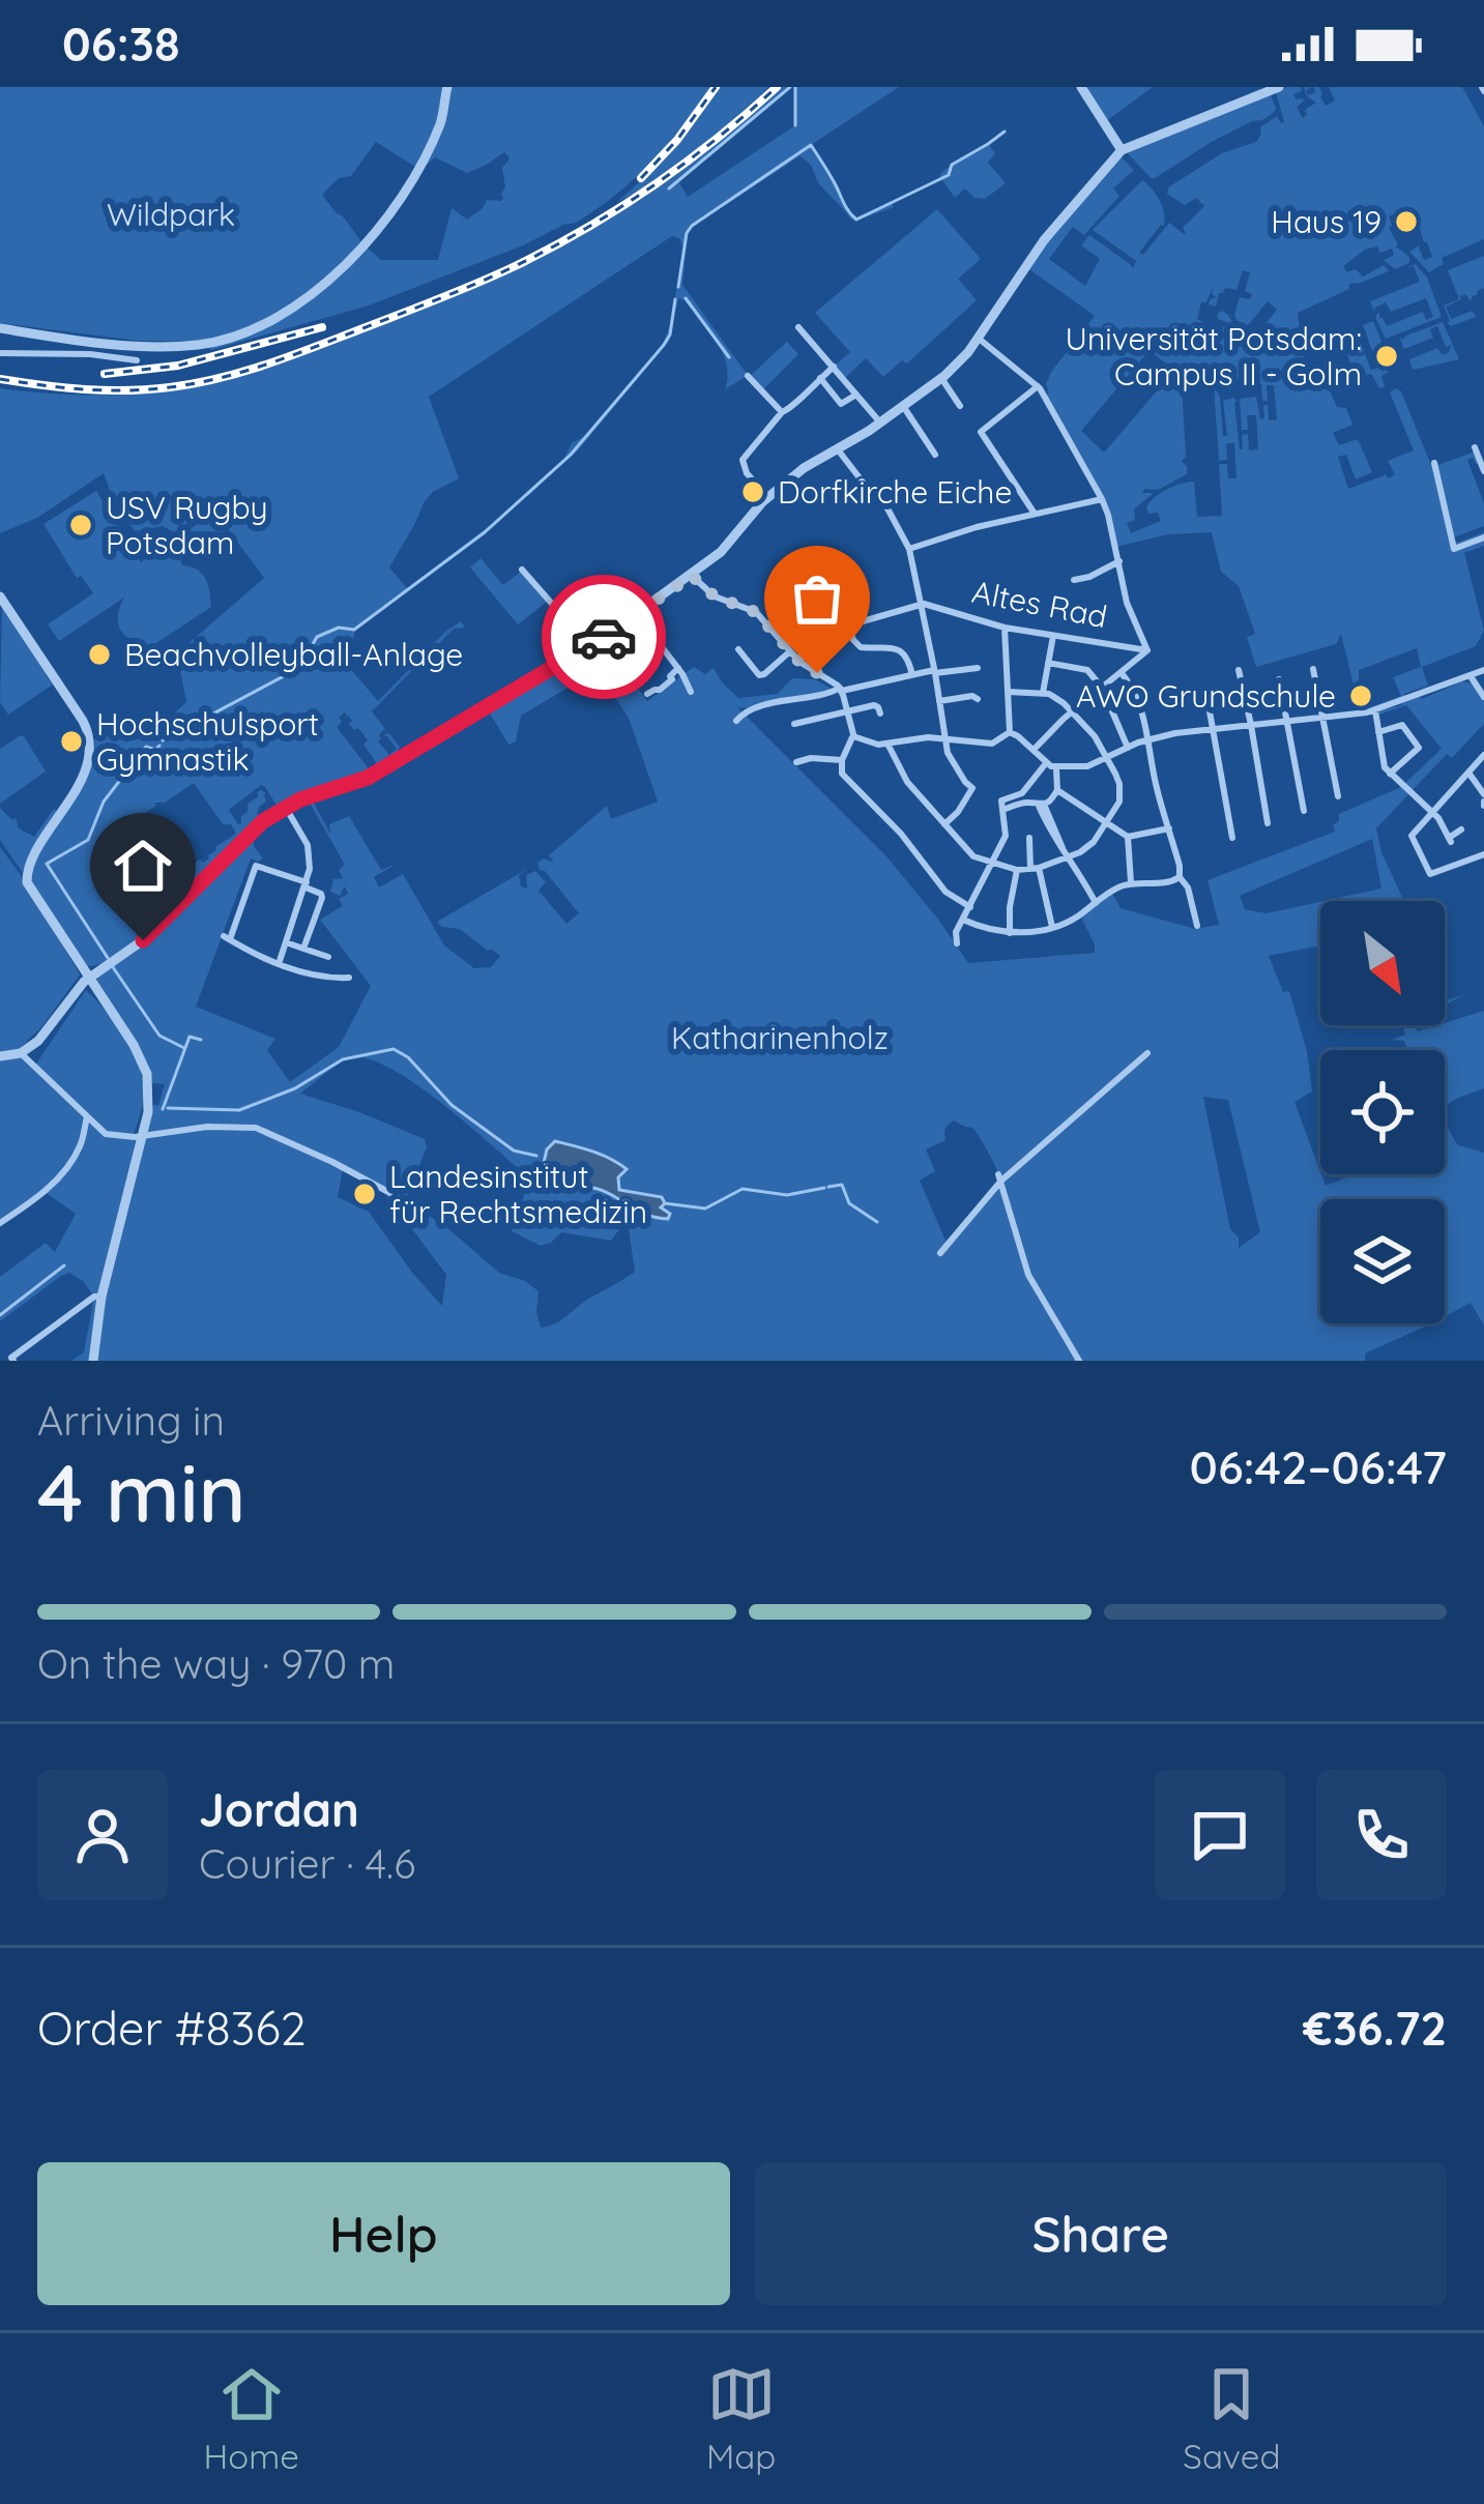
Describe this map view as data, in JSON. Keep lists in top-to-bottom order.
{
  "streets": {
    "street": ["Altes Rad"]
  },
  "parks": ["Wildpark", "Katharinenholz"],
  "places": [
    "Haus 19",
    "Universität Potsdam: Campus II - Golm",
    "Dorfkirche Eiche",
    "USV Rugby Potsdam",
    "Beachvolleyball-Anlage",
    "AWO Grundschule",
    "Hochschulsport Gymnastik",
    "Landesinstitut für Rechtsmedizin"
  ],
  "north": "bottom right",
  "page": {
    "status": "06:38",
    "heading": ["4 min", "Arriving in", "06:42–06:47"],
    "panel": [
      "Jordan",
      "Courier · 4.6",
      "Order #8362",
      "€36.72"
    ],
    "bar": "On the way · 970 m",
    "buttons": ["Help", "Share"],
    "tabs": ["Home", "Map", "Saved"]
  }
}
